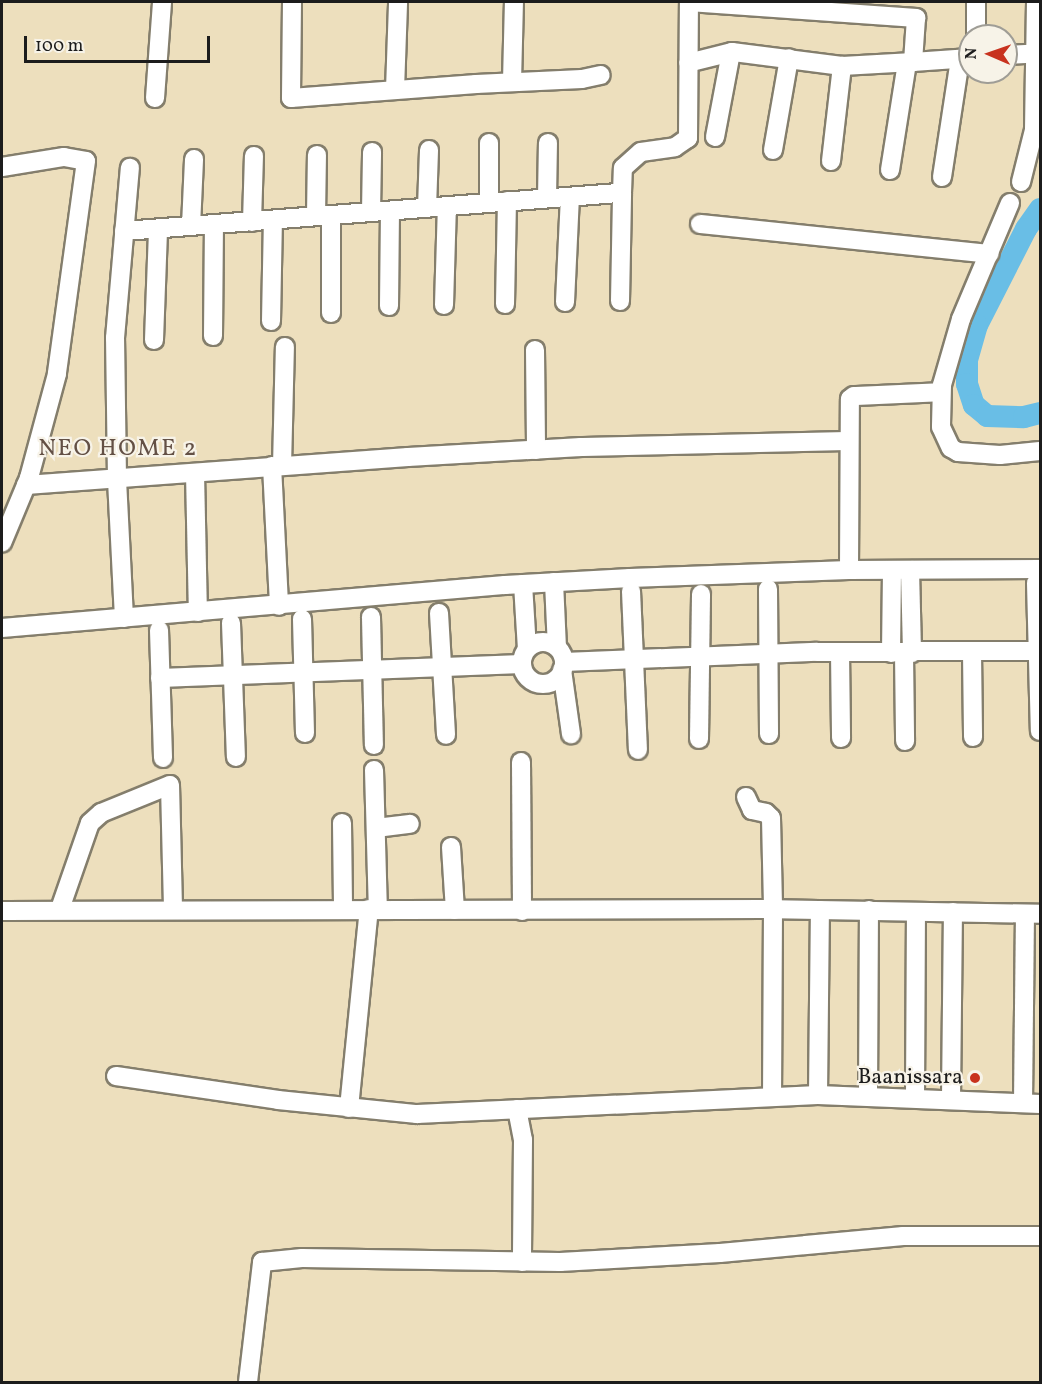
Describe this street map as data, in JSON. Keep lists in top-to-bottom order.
{
  "districts": ["NEO HOME 2"],
  "places": ["Baanissara"],
  "scale_bar": "100 m",
  "north": "left"
}
